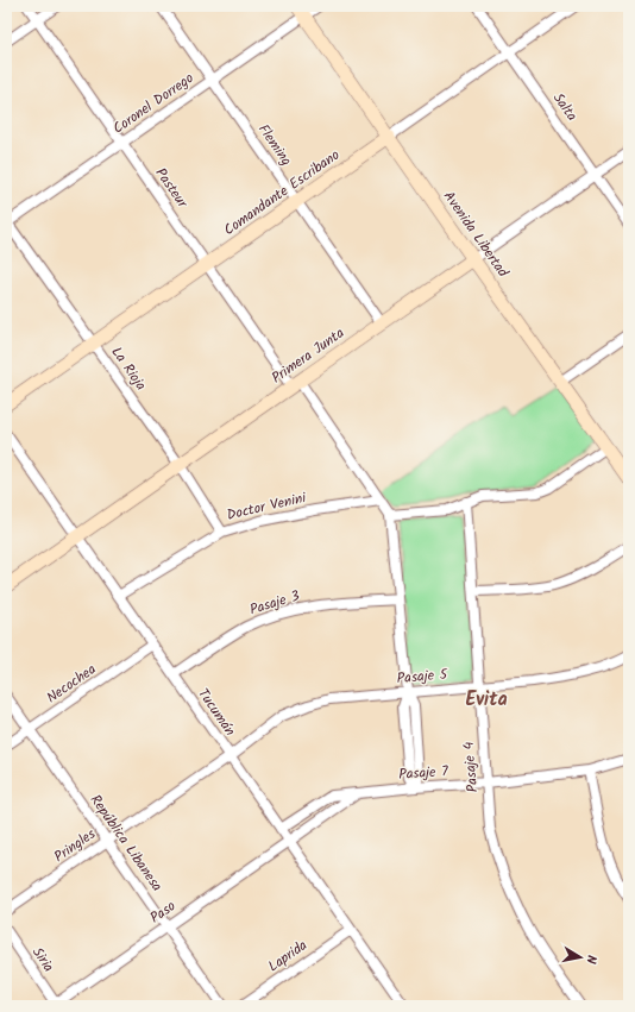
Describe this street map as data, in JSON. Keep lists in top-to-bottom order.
{
  "streets": {
    "main road": ["Comandante Escribano", "Avenida Libertad", "Primera Junta"],
    "street": [
      "Coronel Dorrego",
      "Salta",
      "Fleming",
      "Pasteur",
      "La Rioja",
      "Doctor Venini",
      "Pasaje 3",
      "Pasaje 5",
      "Necochea",
      "Tucumán",
      "Pasaje 4",
      "Pasaje 7",
      "República Libanesa",
      "Pringles",
      "Paso",
      "Laprida",
      "Siria"
    ]
  },
  "crossings": [
    ["Coronel Dorrego", "Fleming"],
    ["Coronel Dorrego", "Pasteur"],
    ["Coronel Dorrego", "Avenida Libertad"],
    ["Coronel Dorrego", "La Rioja"],
    ["Salta", "Comandante Escribano"],
    ["Salta", "Primera Junta"],
    ["Fleming", "Comandante Escribano"],
    ["Fleming", "Primera Junta"],
    ["Pasteur", "Comandante Escribano"],
    ["Pasteur", "Primera Junta"],
    ["Pasteur", "Doctor Venini"],
    ["Comandante Escribano", "Avenida Libertad"],
    ["Comandante Escribano", "La Rioja"],
    ["Avenida Libertad", "Primera Junta"],
    ["Primera Junta", "La Rioja"],
    ["Primera Junta", "Tucumán"],
    ["La Rioja", "Doctor Venini"],
    ["Doctor Venini", "Tucumán"],
    ["Pasaje 3", "Tucumán"],
    ["Pasaje 5", "Tucumán"],
    ["Pasaje 5", "Pasaje 4"],
    ["Pasaje 5", "Pringles"],
    ["Necochea", "Tucumán"],
    ["Necochea", "República Libanesa"],
    ["Tucumán", "Pasaje 7"],
    ["Tucumán", "Pringles"],
    ["Tucumán", "Paso"],
    ["Tucumán", "Laprida"],
    ["Pasaje 4", "Pasaje 7"],
    ["Pasaje 7", "Paso"],
    ["República Libanesa", "Pringles"],
    ["República Libanesa", "Paso"],
    ["Paso", "Siria"]
  ],
  "districts": ["Evita"],
  "north": "right"
}
